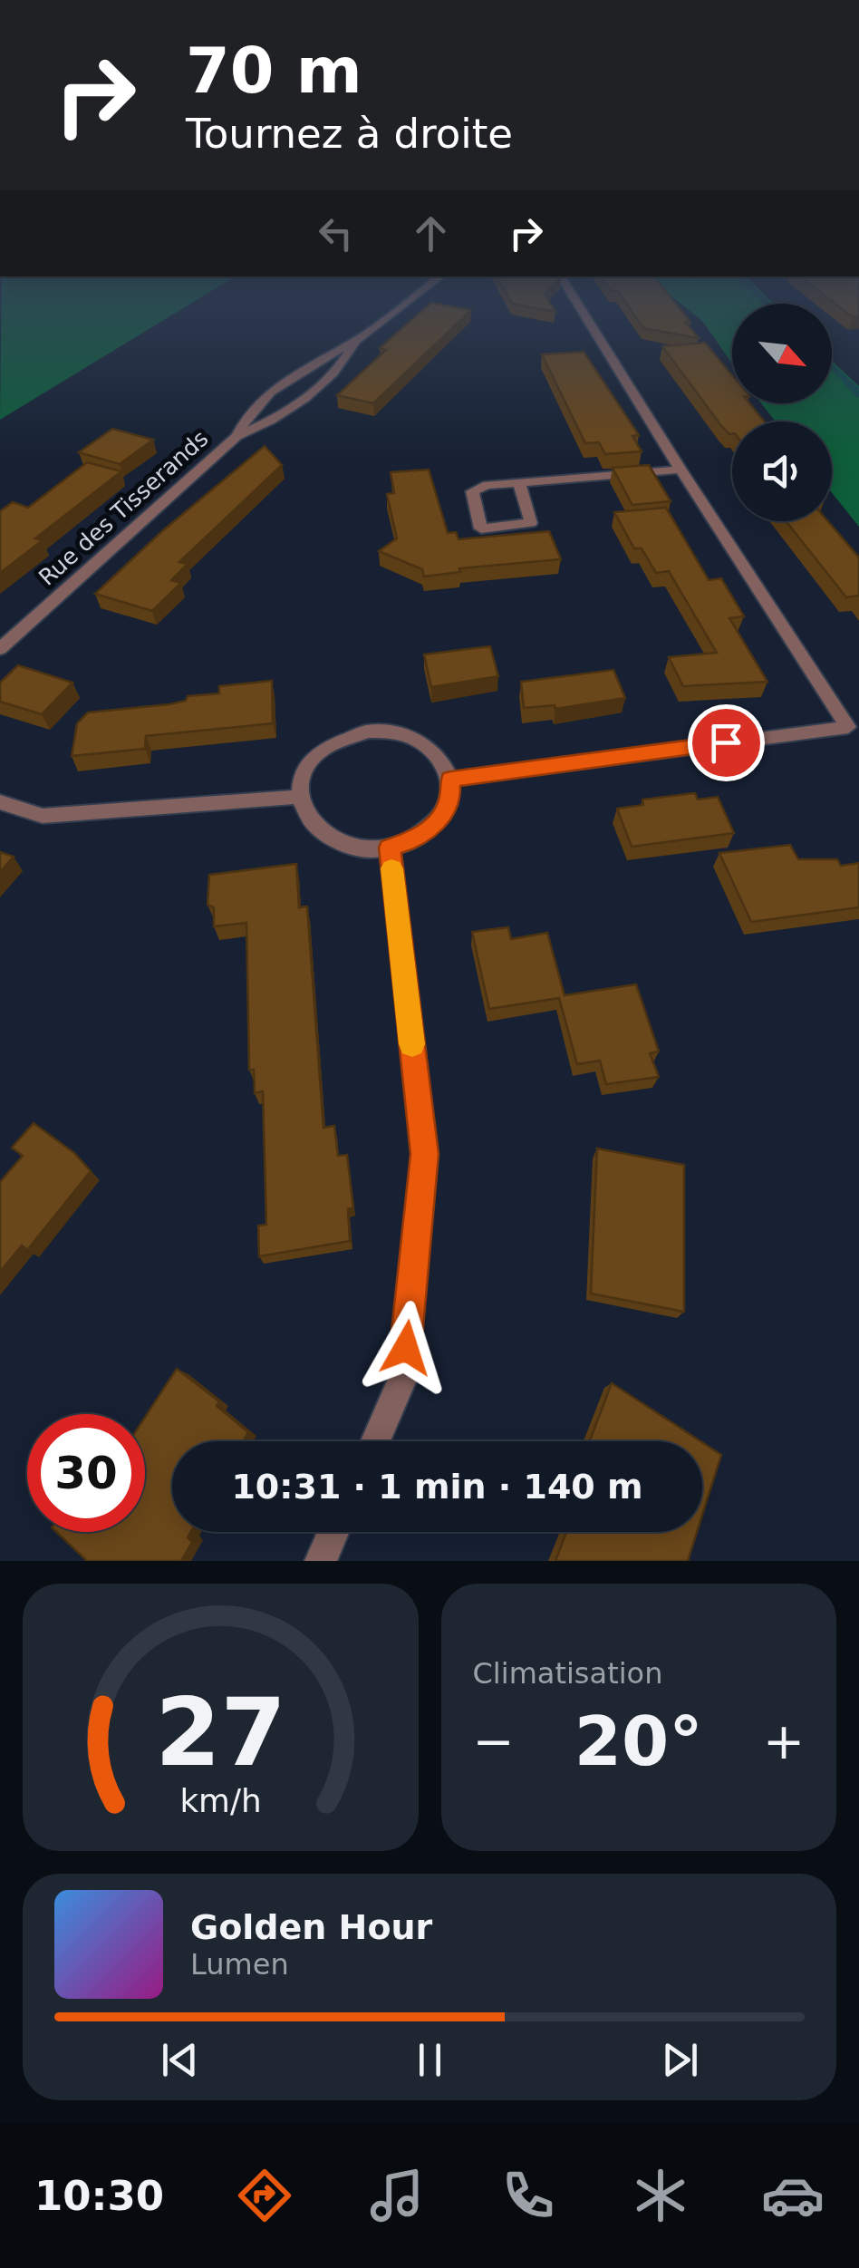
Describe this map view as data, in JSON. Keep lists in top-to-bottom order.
{
  "streets": {
    "street": ["Rue des Tisserands"]
  },
  "north": "bottom right",
  "page": {
    "turn": ["70 m", "Tournez à droite"],
    "limit": "30",
    "trip": "10:31 · 1 min · 140 m",
    "tile": "Climatisation",
    "heat": ["−", "20°", "+"],
    "song": ["Golden Hour", "Lumen"],
    "tabs": "10:30",
    "gauge": ["27", "km/h"]
  }
}
